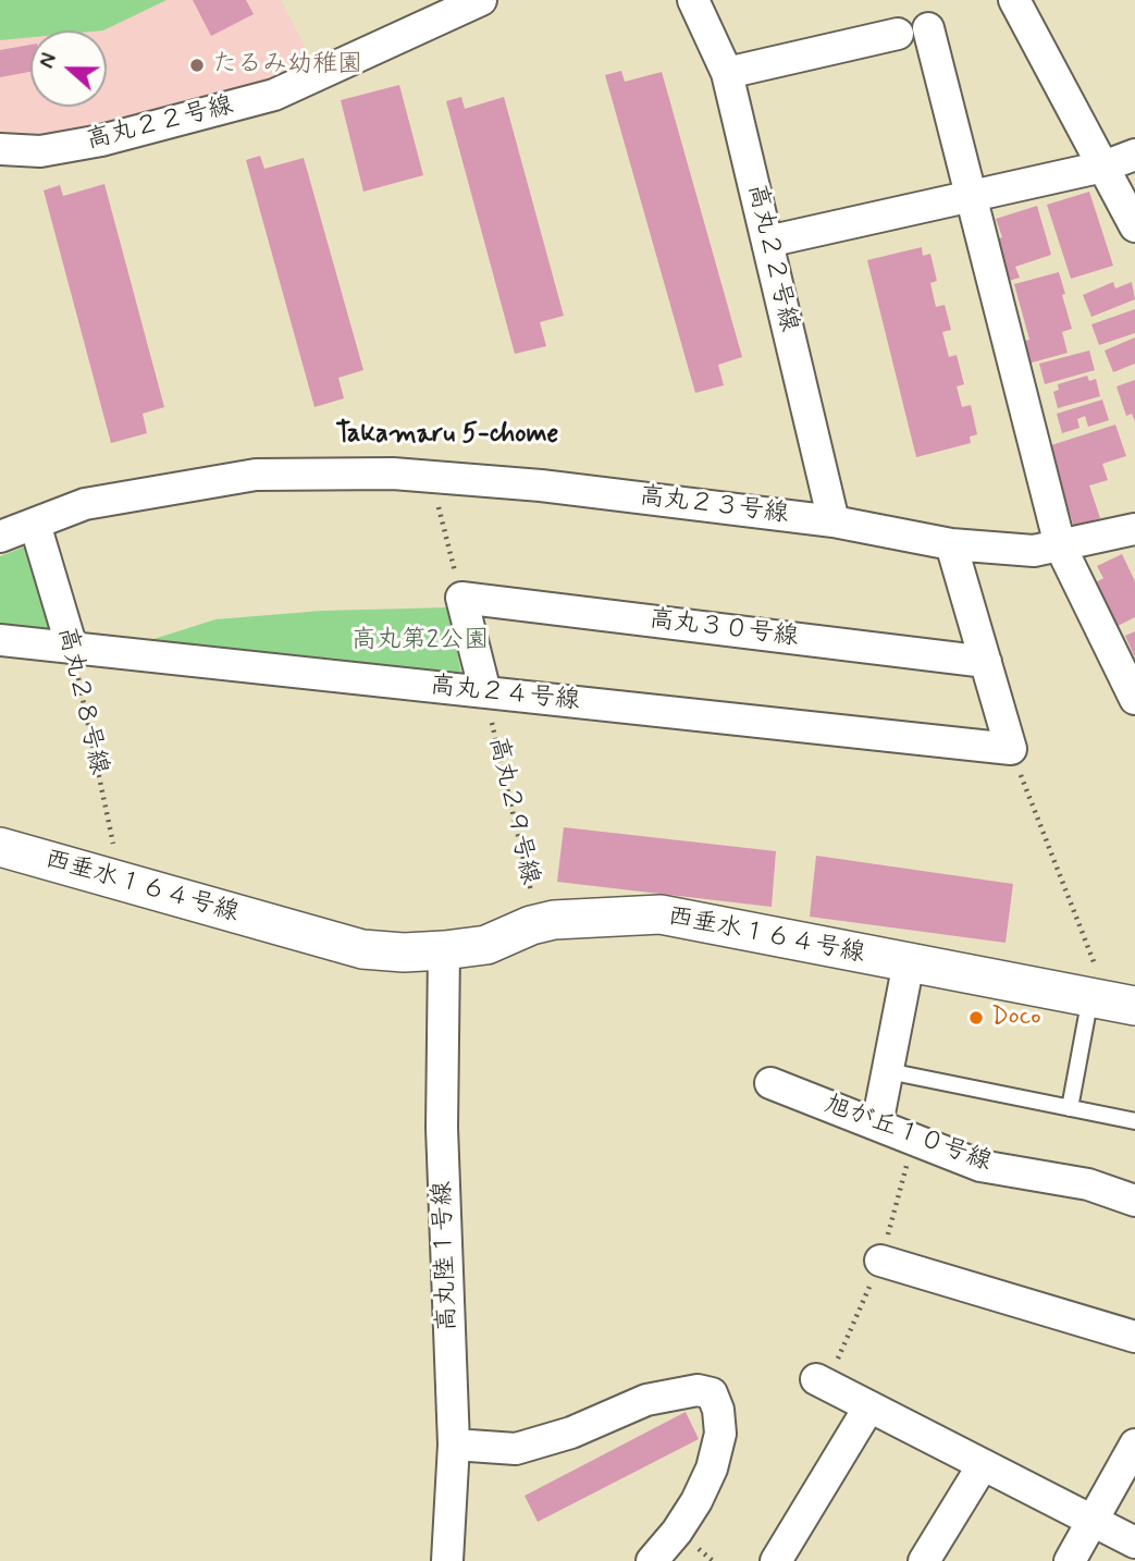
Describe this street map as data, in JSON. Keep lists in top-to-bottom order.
{
  "streets": {
    "street": [
      "高丸２２号線",
      "高丸２３号線",
      "高丸３０号線",
      "高丸２４号線",
      "高丸２８号線",
      "西垂水１６４号線",
      "旭が丘１０号線",
      "高丸陸１号線"
    ],
    "path": ["高丸２９号線"]
  },
  "crossings": [
    ["高丸２２号線", "高丸２３号線"],
    ["高丸２３号線", "高丸２８号線"],
    ["高丸２４号線", "高丸２８号線"],
    ["高丸２４号線", "高丸２９号線"],
    ["高丸２８号線", "西垂水１６４号線"],
    ["高丸２９号線", "西垂水１６４号線"],
    ["西垂水１６４号線", "高丸陸１号線"]
  ],
  "districts": ["Takamaru 5-chome"],
  "parks": ["高丸第2公園"],
  "places": ["たるみ幼稚園", "Doco"],
  "north": "left"
}
